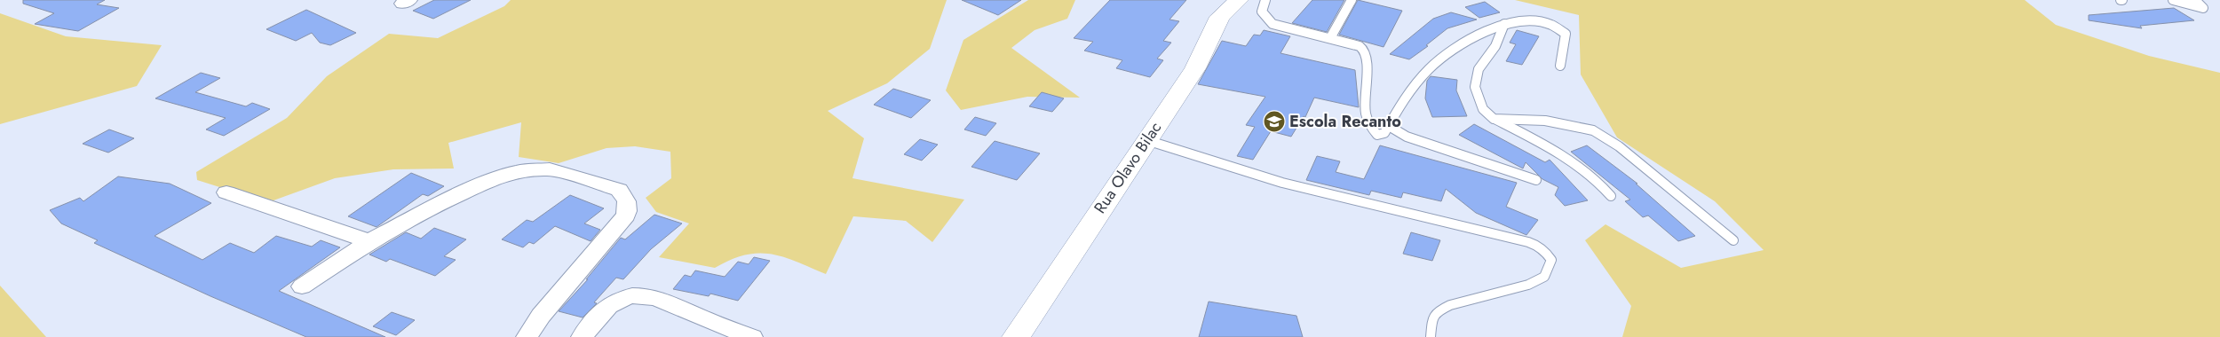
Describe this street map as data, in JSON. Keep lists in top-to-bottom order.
{
  "streets": {
    "main road": ["Rua Olavo Bilac"]
  },
  "places": {
    "school or university": ["Escola Recanto"]
  }
}
